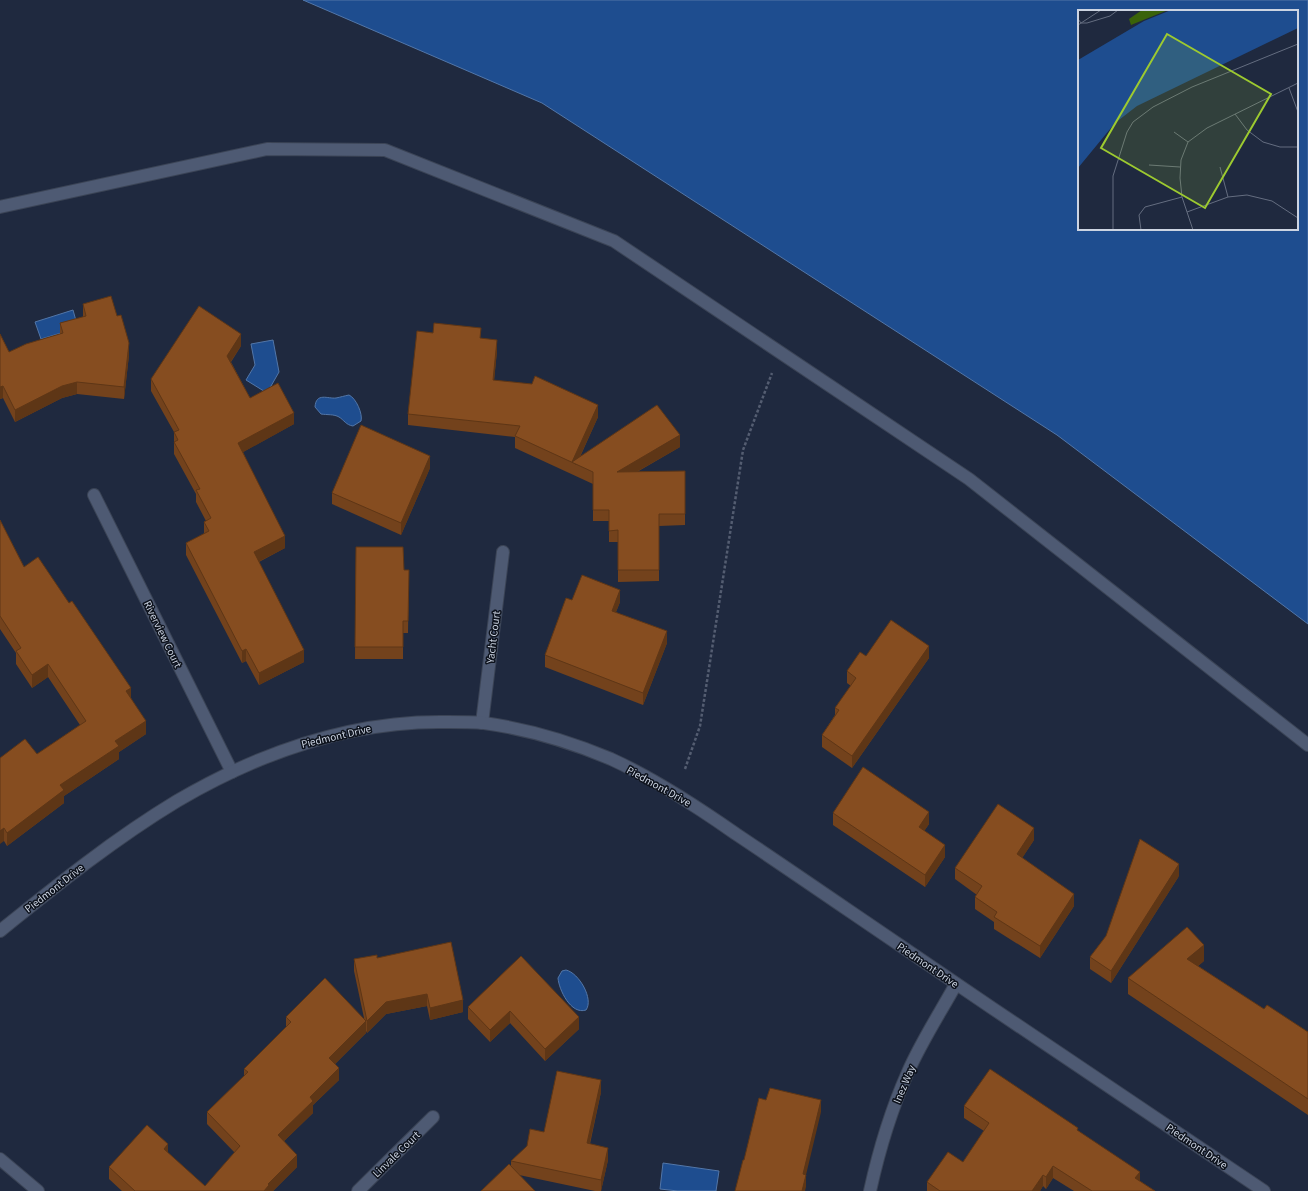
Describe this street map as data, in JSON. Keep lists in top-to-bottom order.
{
  "streets": {
    "street": [
      "Riverview Court",
      "Yacht Court",
      "Piedmont Drive",
      "Inez Way",
      "Linvale Court"
    ]
  },
  "crossings": [
    ["Riverview Court", "Piedmont Drive"],
    ["Yacht Court", "Piedmont Drive"],
    ["Piedmont Drive", "Inez Way"]
  ]
}
